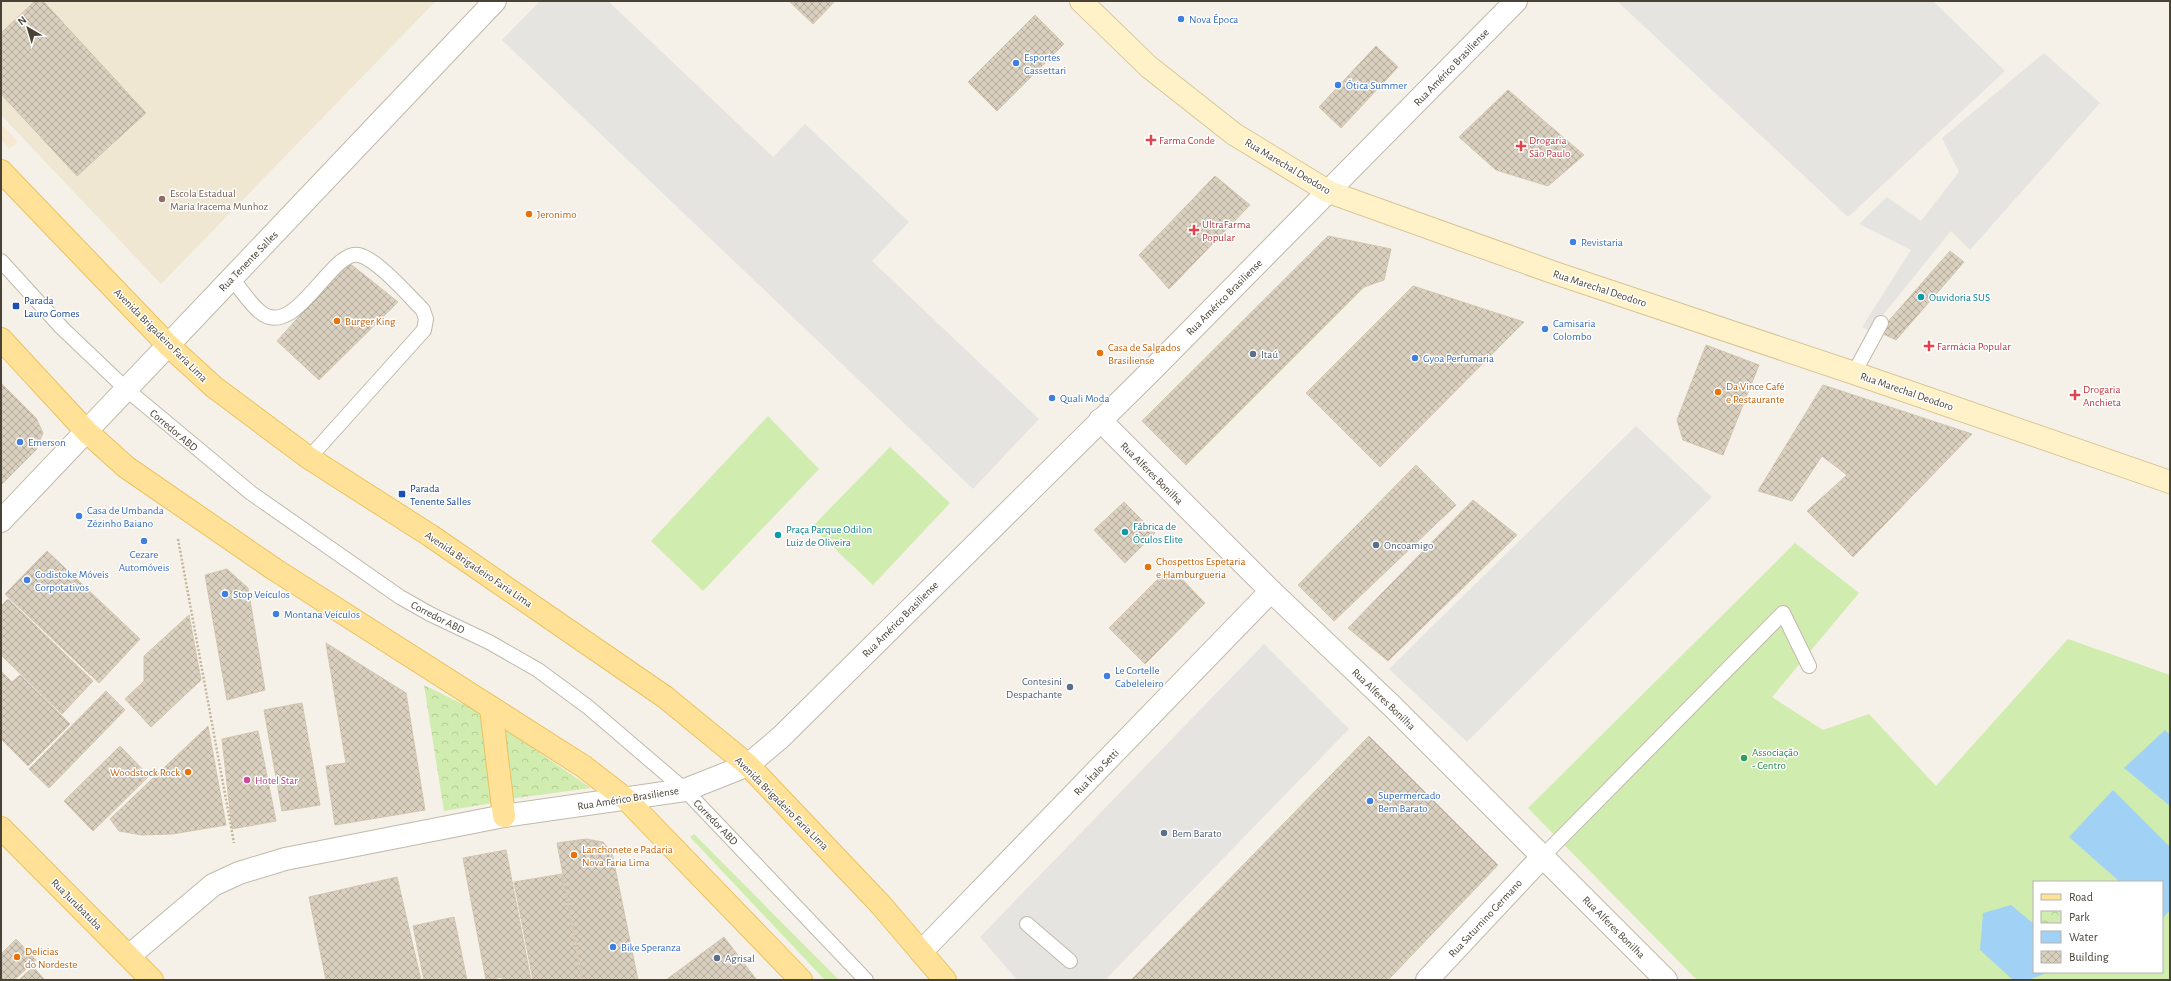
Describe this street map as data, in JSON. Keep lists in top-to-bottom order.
{
  "streets": {
    "main road": ["Rua Marechal Deodoro", "Avenida Brigadeiro Faria Lima", "Rua Jurubatuba"],
    "street": [
      "Rua Américo Brasiliense",
      "Rua Tenente Salles",
      "Rua Alferes Bonilha",
      "Rua Ítalo Setti",
      "Rua Saturnino Germano"
    ],
    "lane": ["Corredor ABD"]
  },
  "crossings": [
    ["Rua Américo Brasiliense", "Rua Marechal Deodoro"],
    ["Rua Américo Brasiliense", "Avenida Brigadeiro Faria Lima"],
    ["Rua Américo Brasiliense", "Corredor ABD"],
    ["Rua Américo Brasiliense", "Rua Alferes Bonilha"],
    ["Rua Américo Brasiliense", "Rua Jurubatuba"],
    ["Rua Tenente Salles", "Avenida Brigadeiro Faria Lima"],
    ["Rua Tenente Salles", "Corredor ABD"],
    ["Avenida Brigadeiro Faria Lima", "Rua Ítalo Setti"],
    ["Rua Alferes Bonilha", "Rua Ítalo Setti"],
    ["Rua Alferes Bonilha", "Rua Saturnino Germano"]
  ],
  "places": {
    "other": [
      "Nova Época",
      "Esportes Cassettari",
      "Ótica Summer",
      "Escola Estadual Maria Iracema Munhoz",
      "Jeronimo",
      "Revistaria",
      "Ouvidoria SUS",
      "Burger King",
      "Camisaria Colombo",
      "Casa de Salgados Brasiliense",
      "Itaú",
      "Gyoa Perfumaria",
      "Da Vince Café e Restaurante",
      "Quali Moda",
      "Emerson",
      "Casa de Umbanda Zézinho Baiano",
      "Fábrica de Óculos Elite",
      "Praça Parque Odilon Luiz de Oliveira",
      "Cezare Automóveis",
      "Oncoamigo",
      "Chospettos Espetaria e Hamburgueria",
      "Codistoke Móveis Corpotativos",
      "Stop Veículos",
      "Montana Veículos",
      "Le Cortelle Cabeleleiro",
      "Contesini Despachante",
      "Associação - Centro",
      "Woodstock Rock",
      "Hotel Star",
      "Supermercado Bem Barato",
      "Bem Barato",
      "Lanchonete e Padaria Nova Faria Lima",
      "Bike Speranza",
      "Delicias do Nordeste",
      "Agrisal"
    ],
    "health": [
      "Farma Conde",
      "Drogaria São Paulo",
      "UltraFarma Popular",
      "Farmácia Popular",
      "Drogaria Anchieta"
    ],
    "transit": ["Parada Lauro Gomes", "Parada Tenente Salles"]
  },
  "legend": [
    "Road",
    "Park",
    "Water",
    "Building"
  ],
  "north": "top left"
}
